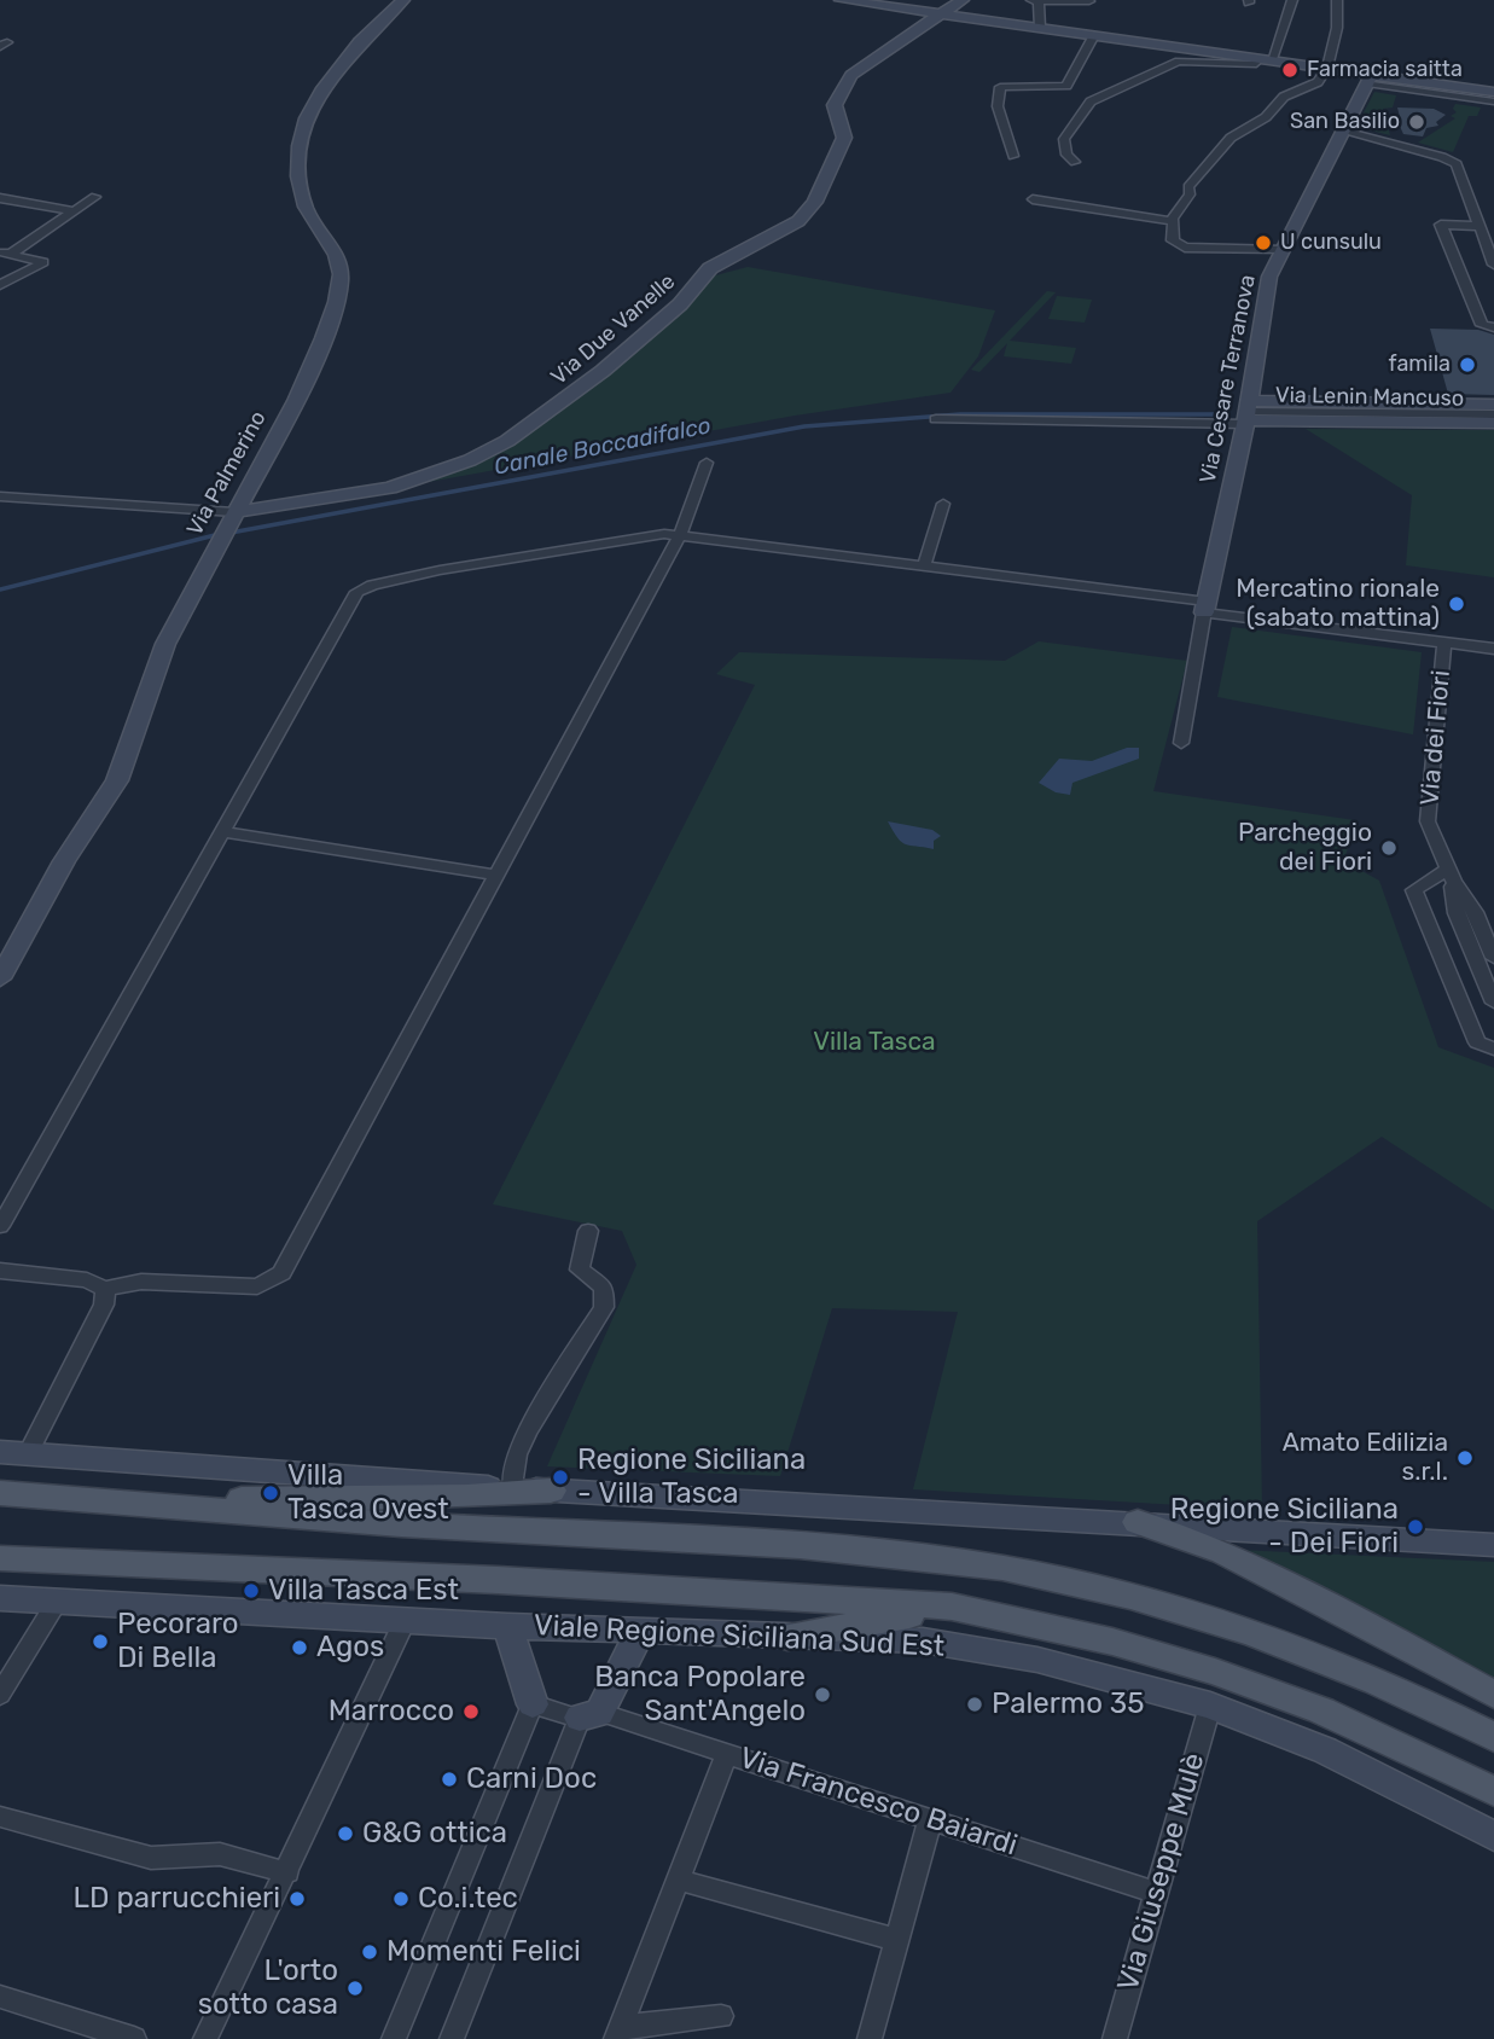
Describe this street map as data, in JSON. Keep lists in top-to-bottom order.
{
  "streets": {
    "main road": ["Viale Regione Siciliana Sud Est"],
    "street": [
      "Via Due Vanelle",
      "Via Cesare Terranova",
      "Via Lenin Mancuso",
      "Via Palmerino",
      "Via dei Fiori",
      "Via Francesco Baiardi",
      "Via Giuseppe Mulè"
    ]
  },
  "crossings": [
    ["Via Due Vanelle", "Via Palmerino"],
    ["Via Cesare Terranova", "Via Lenin Mancuso"],
    ["Viale Regione Siciliana Sud Est", "Via Giuseppe Mulè"],
    ["Via Francesco Baiardi", "Via Giuseppe Mulè"]
  ],
  "water": ["Canale Boccadifalco"],
  "parks": ["Villa Tasca"],
  "places": [
    "Farmacia saitta",
    "San Basilio",
    "U cunsulu",
    "famila",
    "Mercatino rionale (sabato mattina)",
    "Parcheggio dei Fiori",
    "Amato Edilizia s.r.l.",
    "Regione Siciliana - Villa Tasca",
    "Villa Tasca Ovest",
    "Regione Siciliana - Dei Fiori",
    "Villa Tasca Est",
    "Pecoraro Di Bella",
    "Agos",
    "Banca Popolare Sant'Angelo",
    "Palermo 35",
    "Marrocco",
    "Carni Doc",
    "G&G ottica",
    "LD parrucchieri",
    "Co.i.tec",
    "Momenti Felici",
    "L'orto sotto casa"
  ]
}
